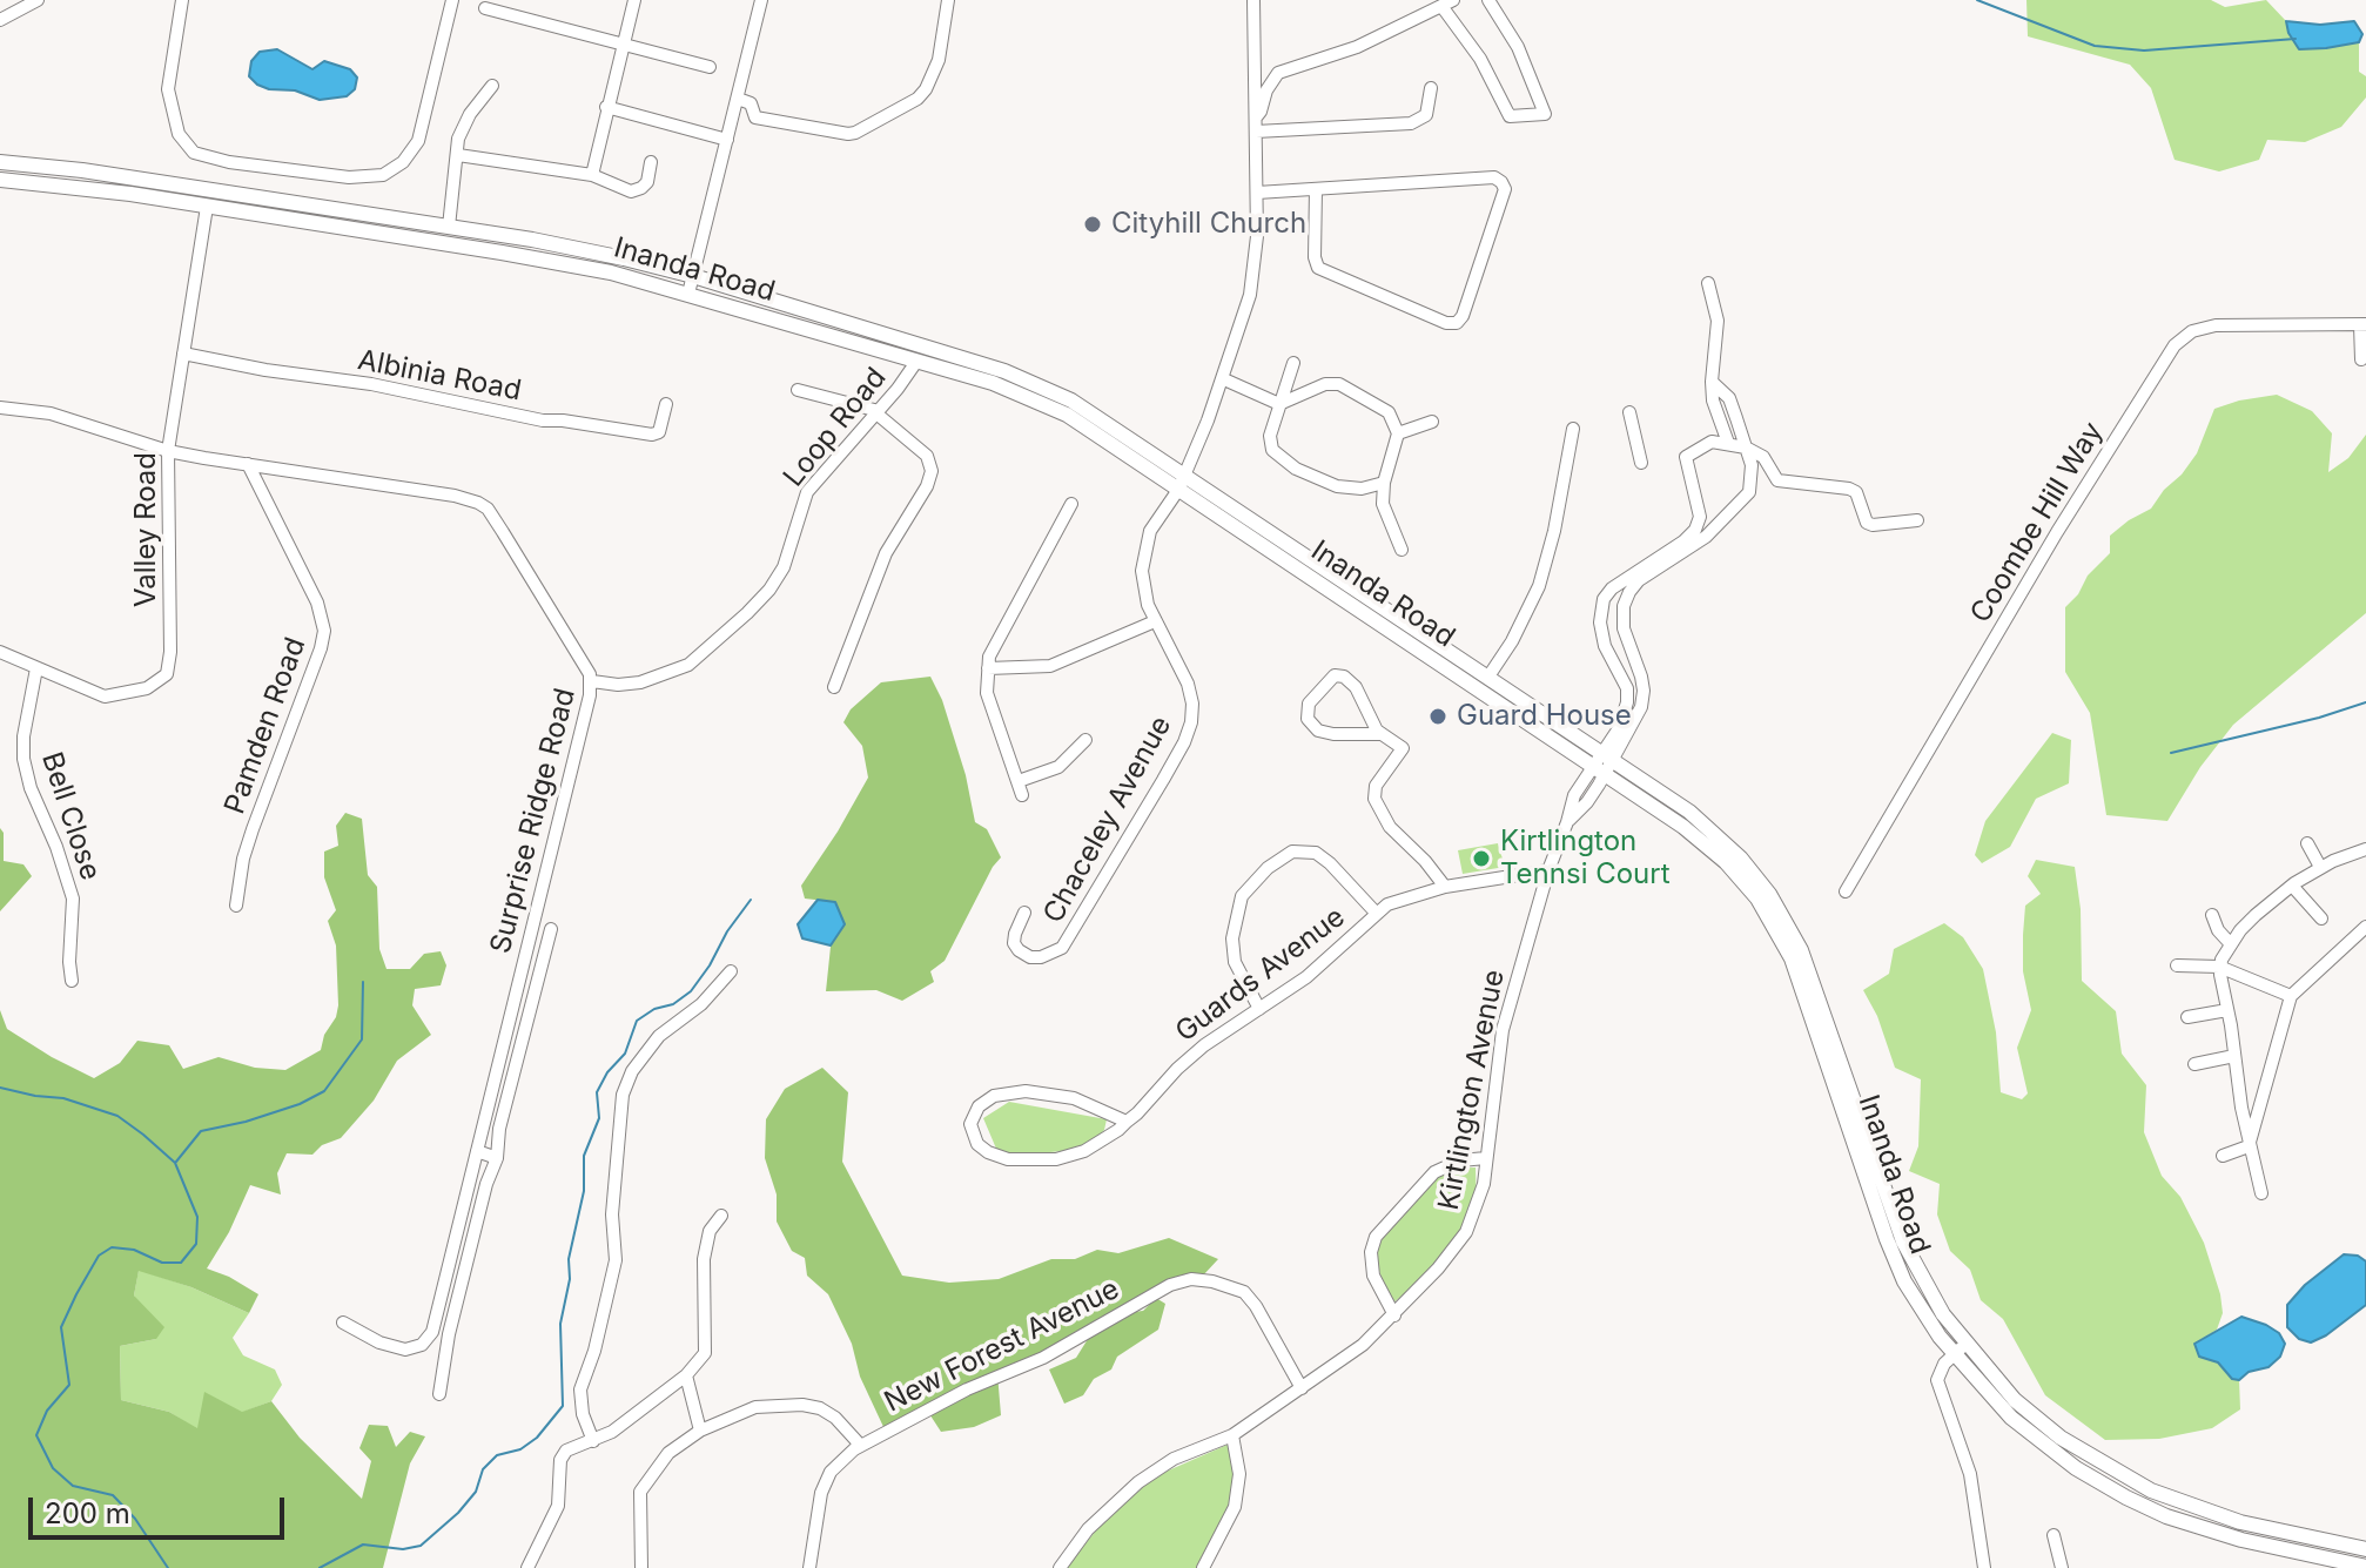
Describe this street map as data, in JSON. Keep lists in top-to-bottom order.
{
  "streets": {
    "main road": ["Inanda Road"],
    "street": [
      "Albinia Road",
      "Loop Road",
      "Coombe Hill Way",
      "Valley Road",
      "Pamden Road",
      "Bell Close",
      "Chaceley Avenue",
      "Surprise Ridge Road",
      "Guards Avenue",
      "Kirtlington Avenue",
      "New Forest Avenue"
    ]
  },
  "crossings": [
    ["Inanda Road", "Loop Road"],
    ["Inanda Road", "Valley Road"],
    ["Inanda Road", "Chaceley Avenue"],
    ["Inanda Road", "Kirtlington Avenue"],
    ["Albinia Road", "Valley Road"],
    ["Loop Road", "Surprise Ridge Road"],
    ["Valley Road", "Bell Close"],
    ["Valley Road", "Surprise Ridge Road"],
    ["Pamden Road", "Surprise Ridge Road"],
    ["Guards Avenue", "Kirtlington Avenue"],
    ["Kirtlington Avenue", "New Forest Avenue"]
  ],
  "places": ["Cityhill Church", "Guard House", "Kirtlington Tennsi Court"],
  "scale_bar": "200 m"
}
